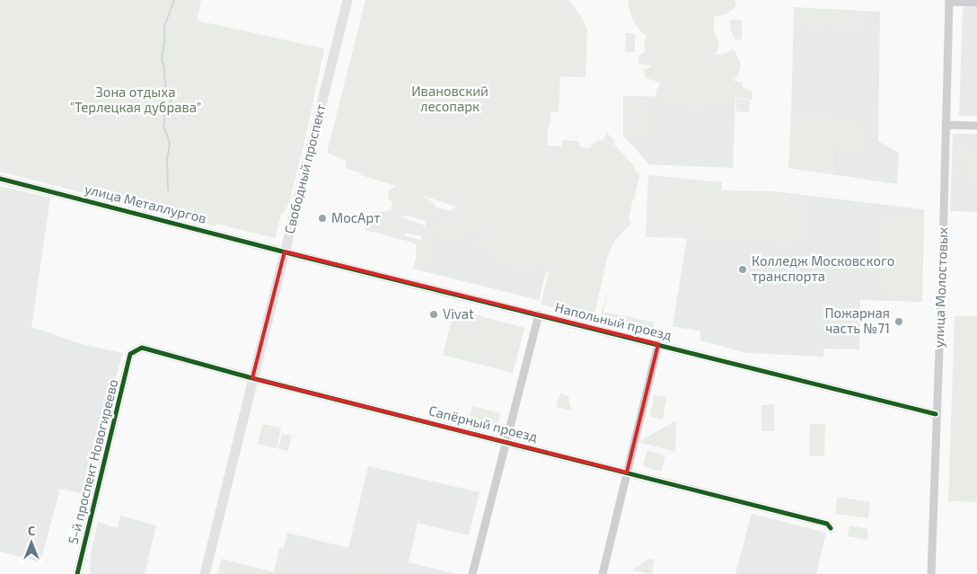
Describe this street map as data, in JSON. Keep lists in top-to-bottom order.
{
  "streets": {
    "main road": ["Свободный проспект"],
    "street": [
      "улица Металлургов",
      "улица Молостовых",
      "Напольный проезд",
      "Сапёрный проезд",
      "5-й проспект Новогиреево"
    ]
  },
  "crossings": [
    ["Свободный проспект", "улица Металлургов"],
    ["Свободный проспект", "Напольный проезд"],
    ["Свободный проспект", "Сапёрный проезд"],
    ["улица Металлургов", "Напольный проезд"],
    ["улица Молостовых", "Напольный проезд"],
    ["Сапёрный проезд", "5-й проспект Новогиреево"]
  ],
  "parks": ["Ивановский лесопарк", "Зона отдыха \"Терлецкая дубрава\""],
  "places": [
    "МосАрт",
    "Колледж Московского транспорта",
    "Vivat",
    "Пожарная часть №71"
  ],
  "north": "top"
}
